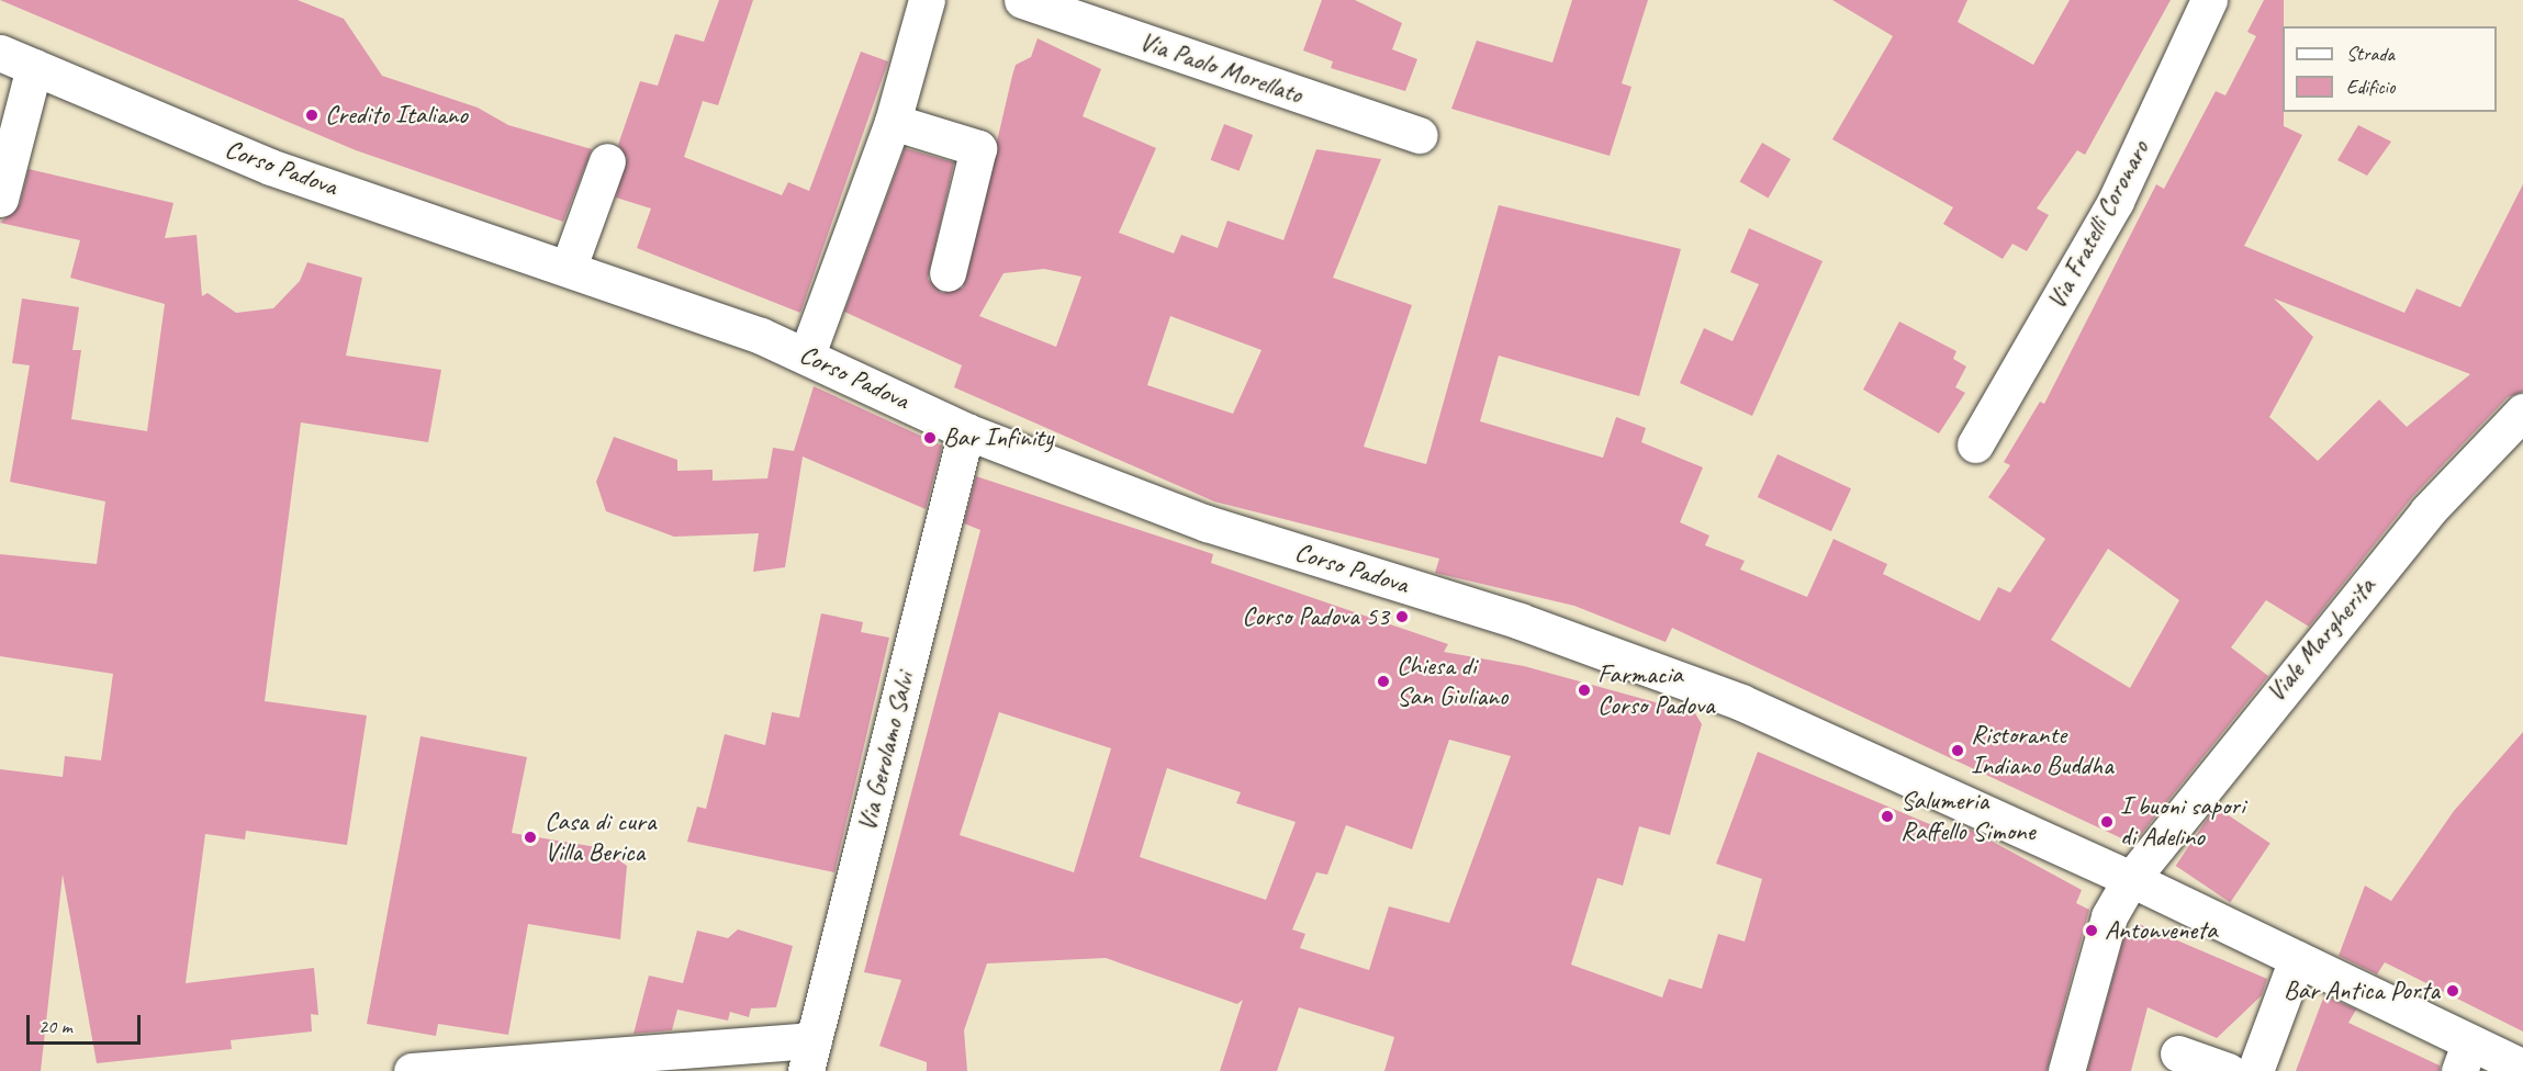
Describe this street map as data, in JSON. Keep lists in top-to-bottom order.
{
  "streets": {
    "street": [
      "Via Paolo Morellato",
      "Corso Padova",
      "Via Fratelli Coronaro",
      "Viale Margherita",
      "Via Gerolamo Salvi"
    ]
  },
  "crossings": [
    ["Corso Padova", "Viale Margherita"],
    ["Corso Padova", "Via Gerolamo Salvi"]
  ],
  "places": [
    "Credito Italiano",
    "Bar Infinity",
    "Corso Padova 53",
    "Chiesa di San Giuliano",
    "Farmacia Corso Padova",
    "Ristorante Indiano Buddha",
    "Salumeria Raffello Simone",
    "I buoni sapori di Adelino",
    "Casa di cura Villa Berica",
    "Antonveneta",
    "Bar Antica Porta"
  ],
  "legend": ["Strada", "Edificio"],
  "scale_bar": "20 m"
}
